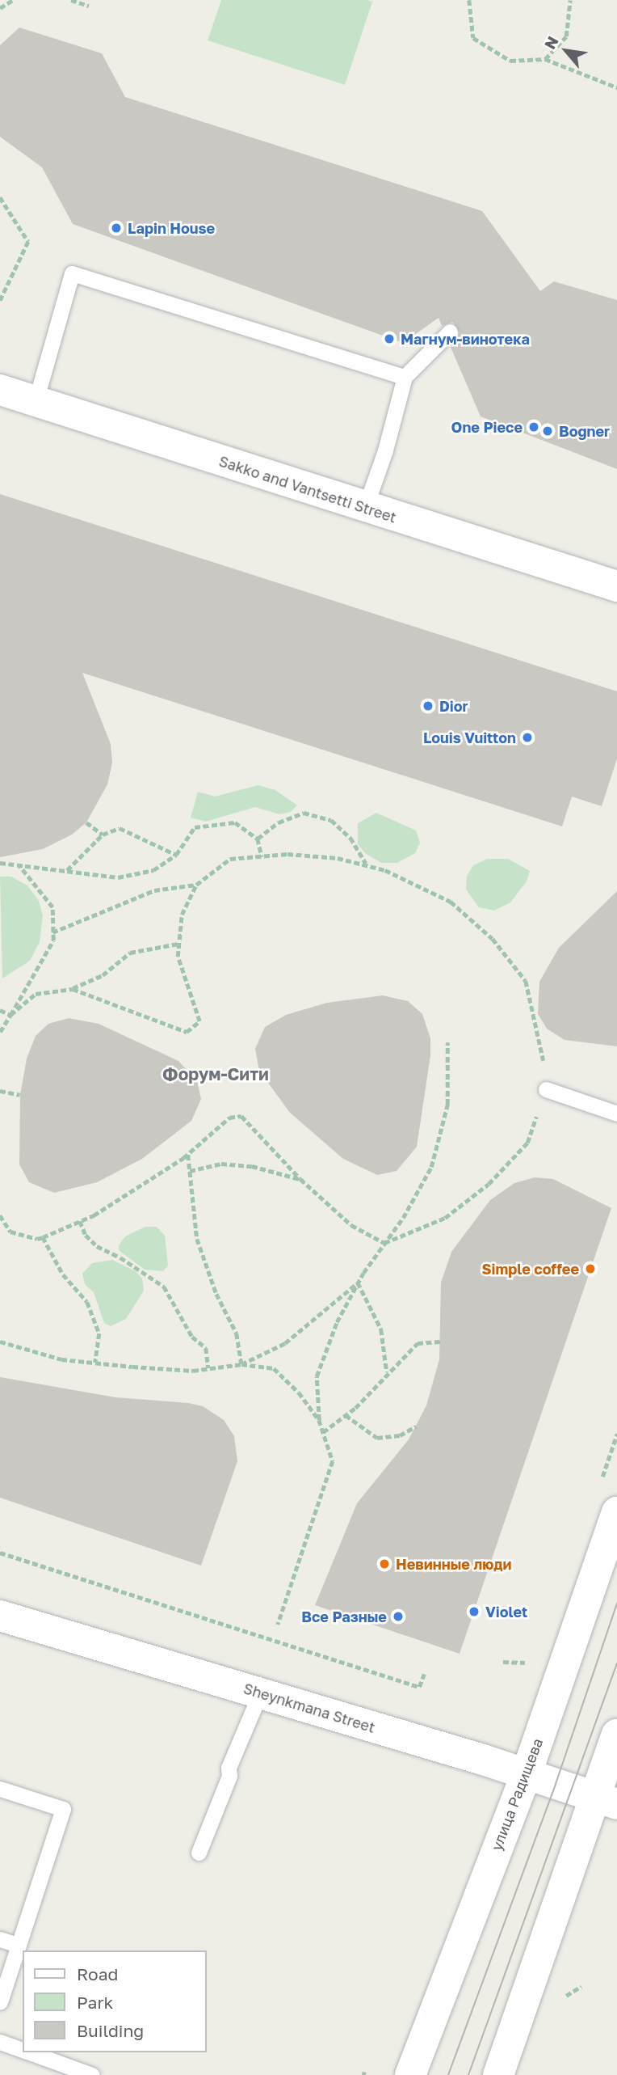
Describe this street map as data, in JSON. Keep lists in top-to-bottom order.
{
  "streets": {
    "street": ["Sakko and Vantsetti Street", "Sheynkmana Street", "улица Радищева"]
  },
  "crossings": [
    ["Sheynkmana Street", "улица Радищева"]
  ],
  "districts": ["Форум-Сити"],
  "places": [
    "Lapin House",
    "Магнум-винотека",
    "One Piece",
    "Bogner",
    "Dior",
    "Louis Vuitton",
    "Simple coffee",
    "Невинные люди",
    "Violet",
    "Все Разные"
  ],
  "legend": ["Road", "Park", "Building"],
  "north": "top left"
}
